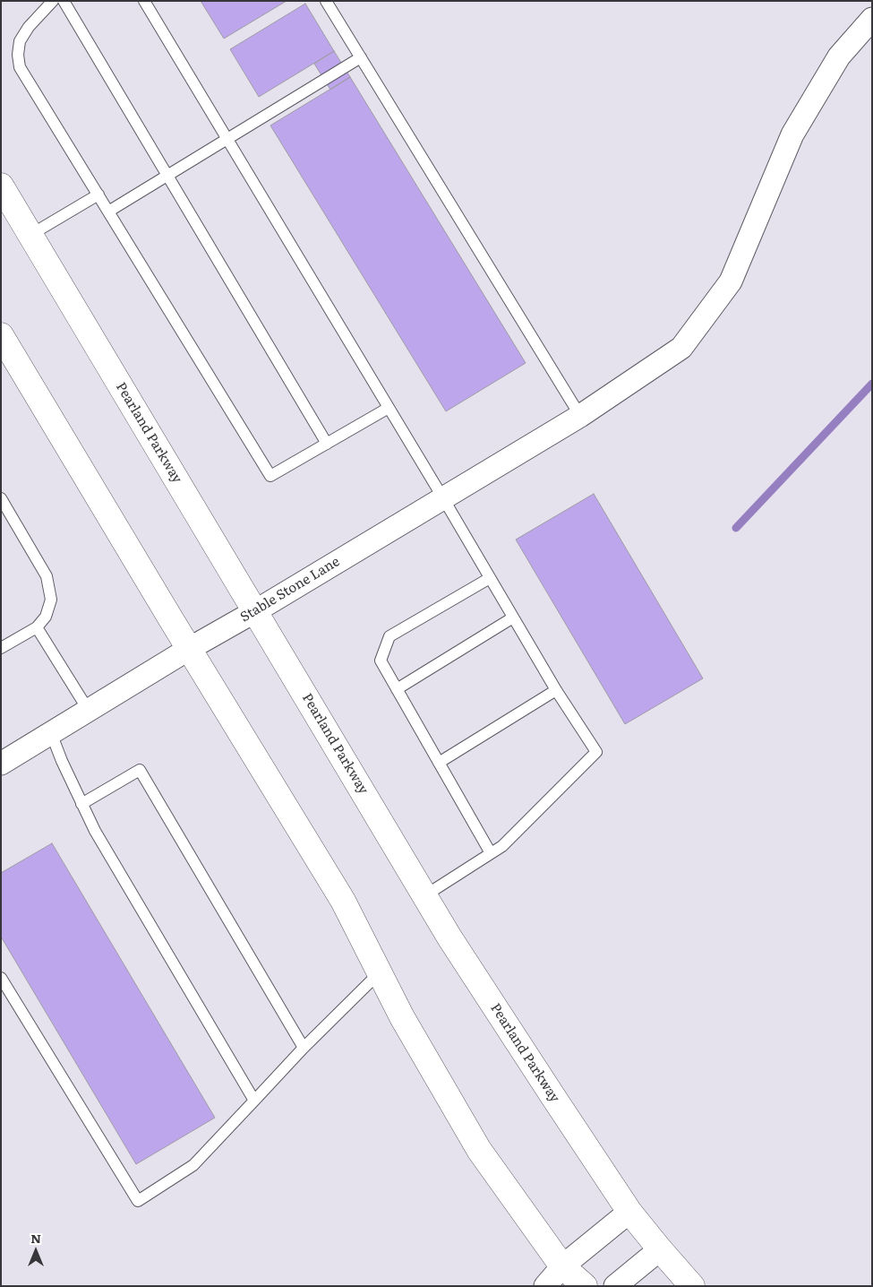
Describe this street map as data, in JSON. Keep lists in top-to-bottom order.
{
  "streets": {
    "main road": ["Pearland Parkway"],
    "street": ["Stable Stone Lane"]
  },
  "crossings": [
    ["Pearland Parkway", "Stable Stone Lane"]
  ],
  "north": "top"
}
